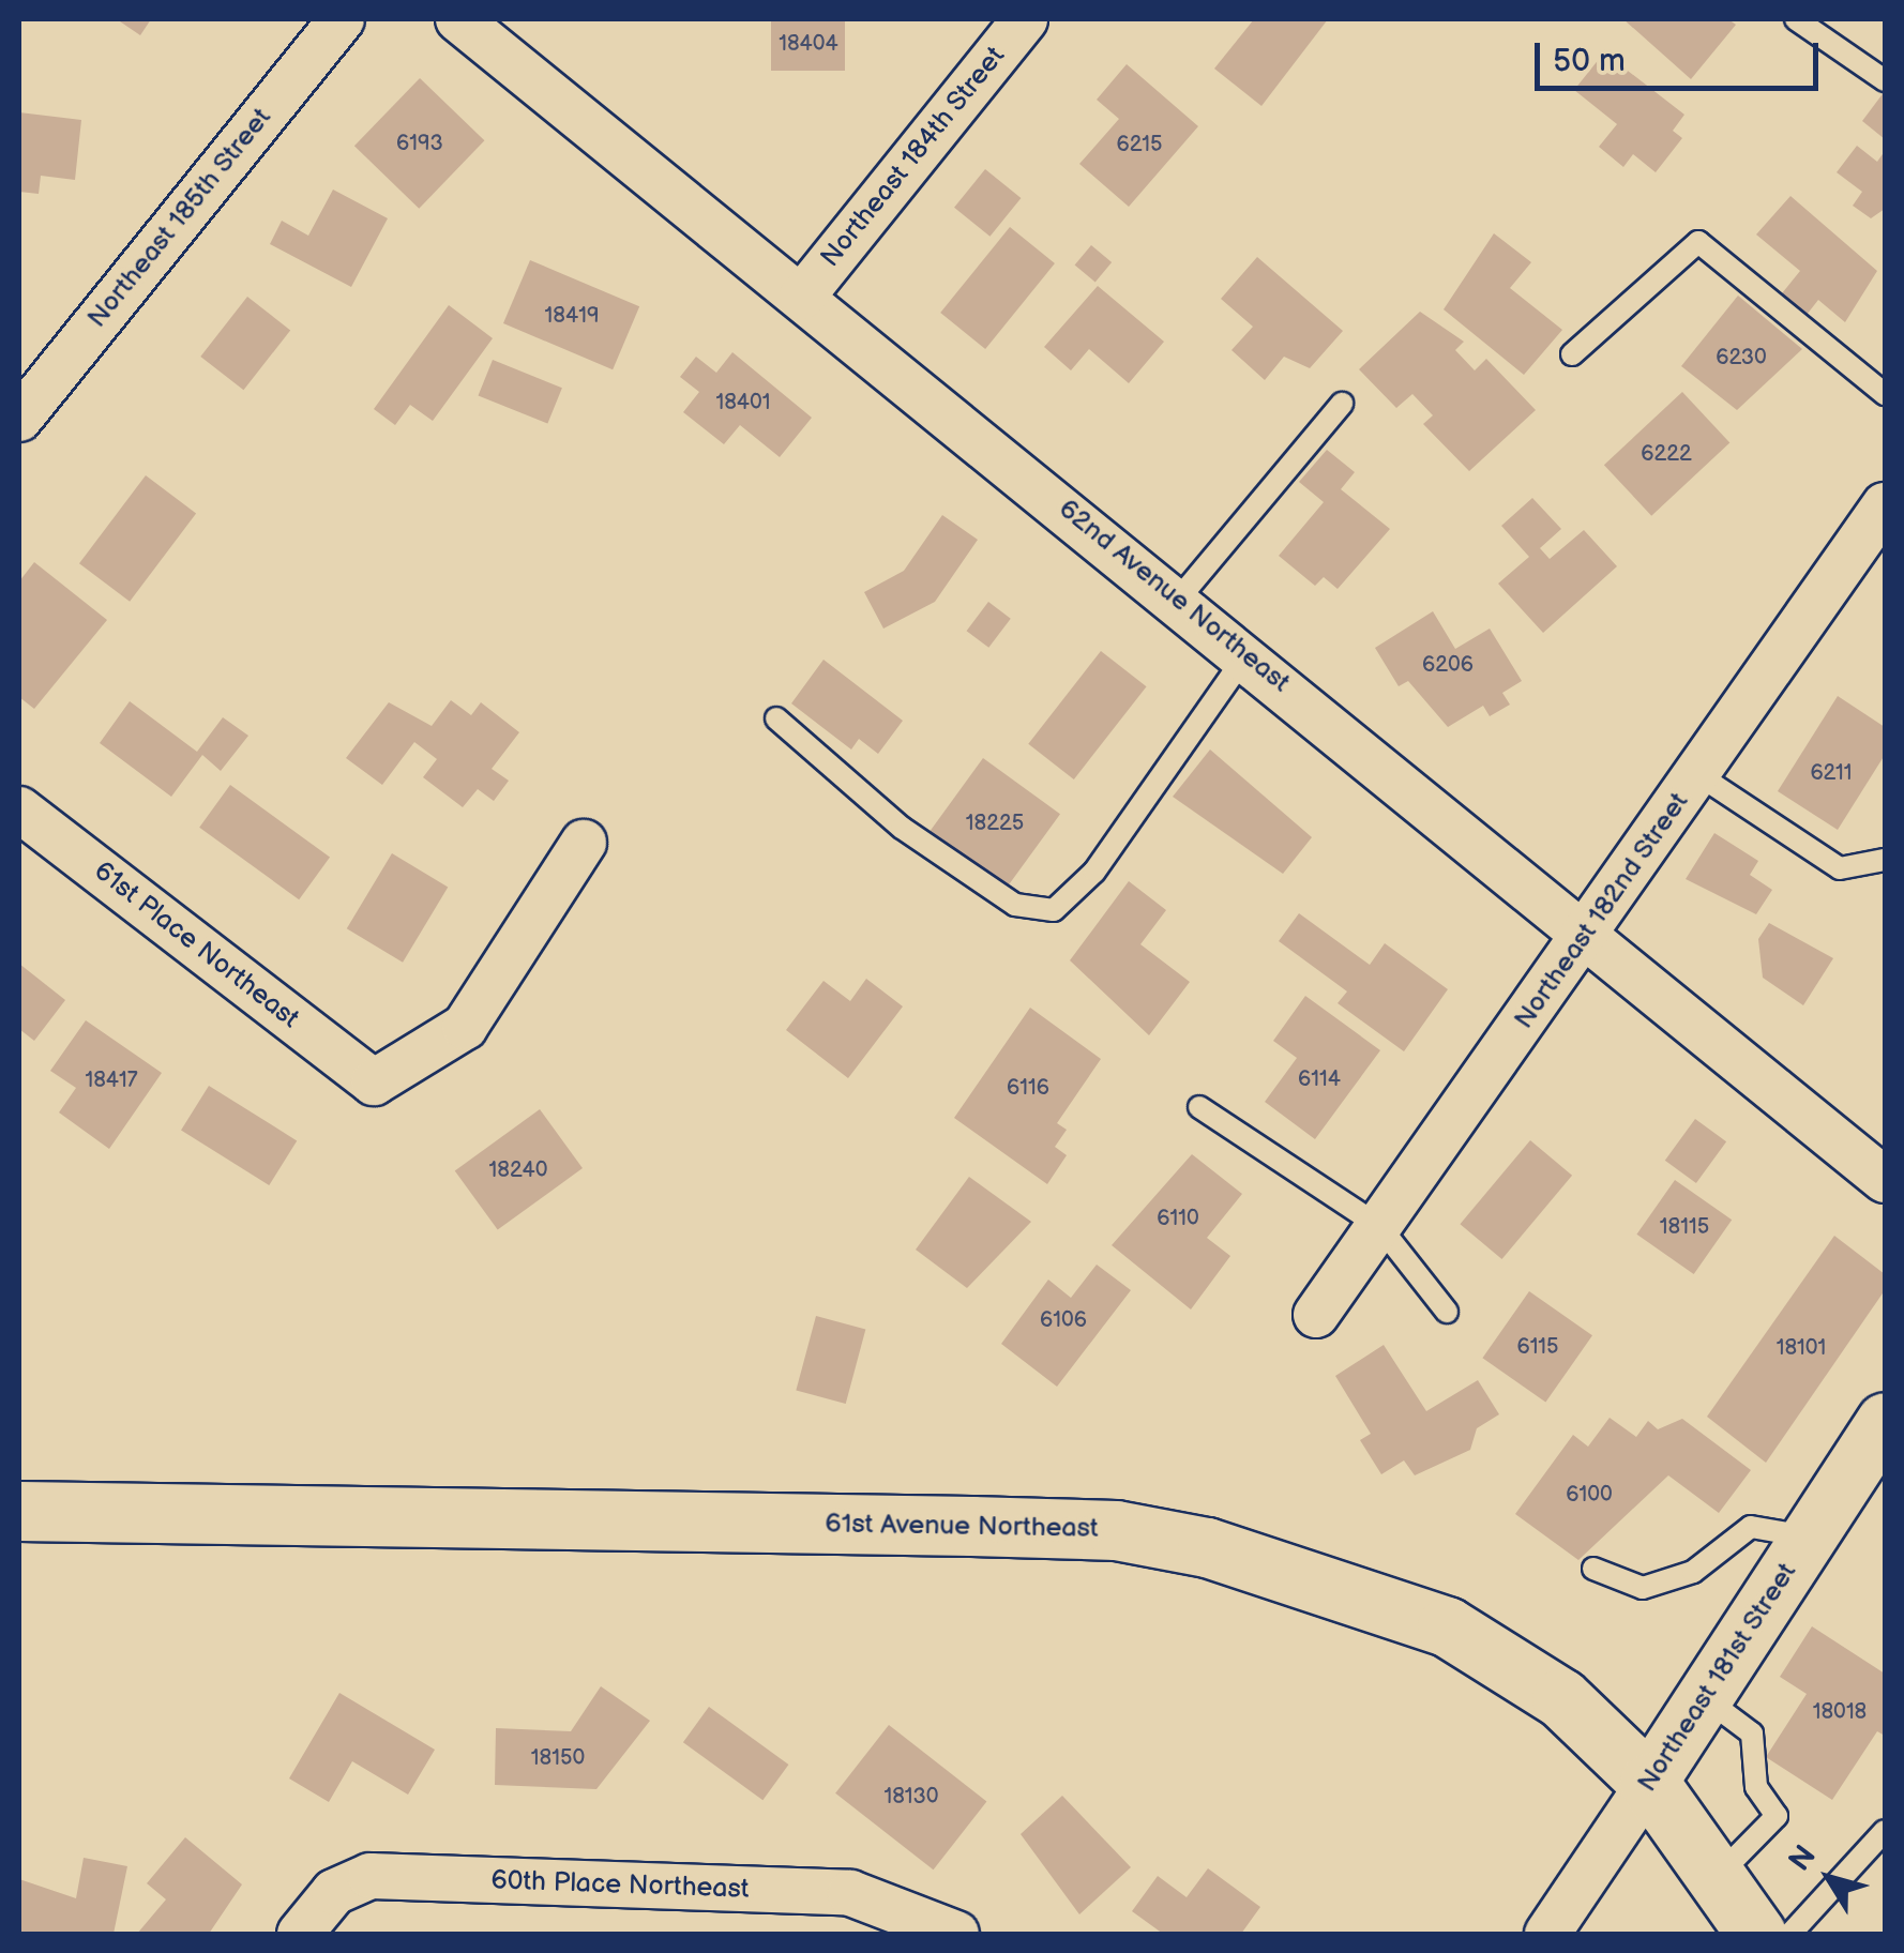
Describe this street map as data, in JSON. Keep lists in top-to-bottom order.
{
  "streets": {
    "main road": ["61st Avenue Northeast"],
    "street": [
      "Northeast 184th Street",
      "Northeast 185th Street",
      "62nd Avenue Northeast",
      "Northeast 182nd Street",
      "61st Place Northeast",
      "Northeast 181st Street",
      "60th Place Northeast"
    ]
  },
  "crossings": [
    ["Northeast 184th Street", "62nd Avenue Northeast"],
    ["62nd Avenue Northeast", "Northeast 182nd Street"],
    ["61st Avenue Northeast", "Northeast 181st Street"]
  ],
  "house_numbers": [
    "18404",
    "6193",
    "6215",
    "18419",
    "6230",
    "18401",
    "6222",
    "6206",
    "6211",
    "18225",
    "6114",
    "18417",
    "6116",
    "18240",
    "6110",
    "18115",
    "6106",
    "6115",
    "18101",
    "6100",
    "18018",
    "18150",
    "18130"
  ],
  "scale_bar": "50 m",
  "north": "top left"
}
